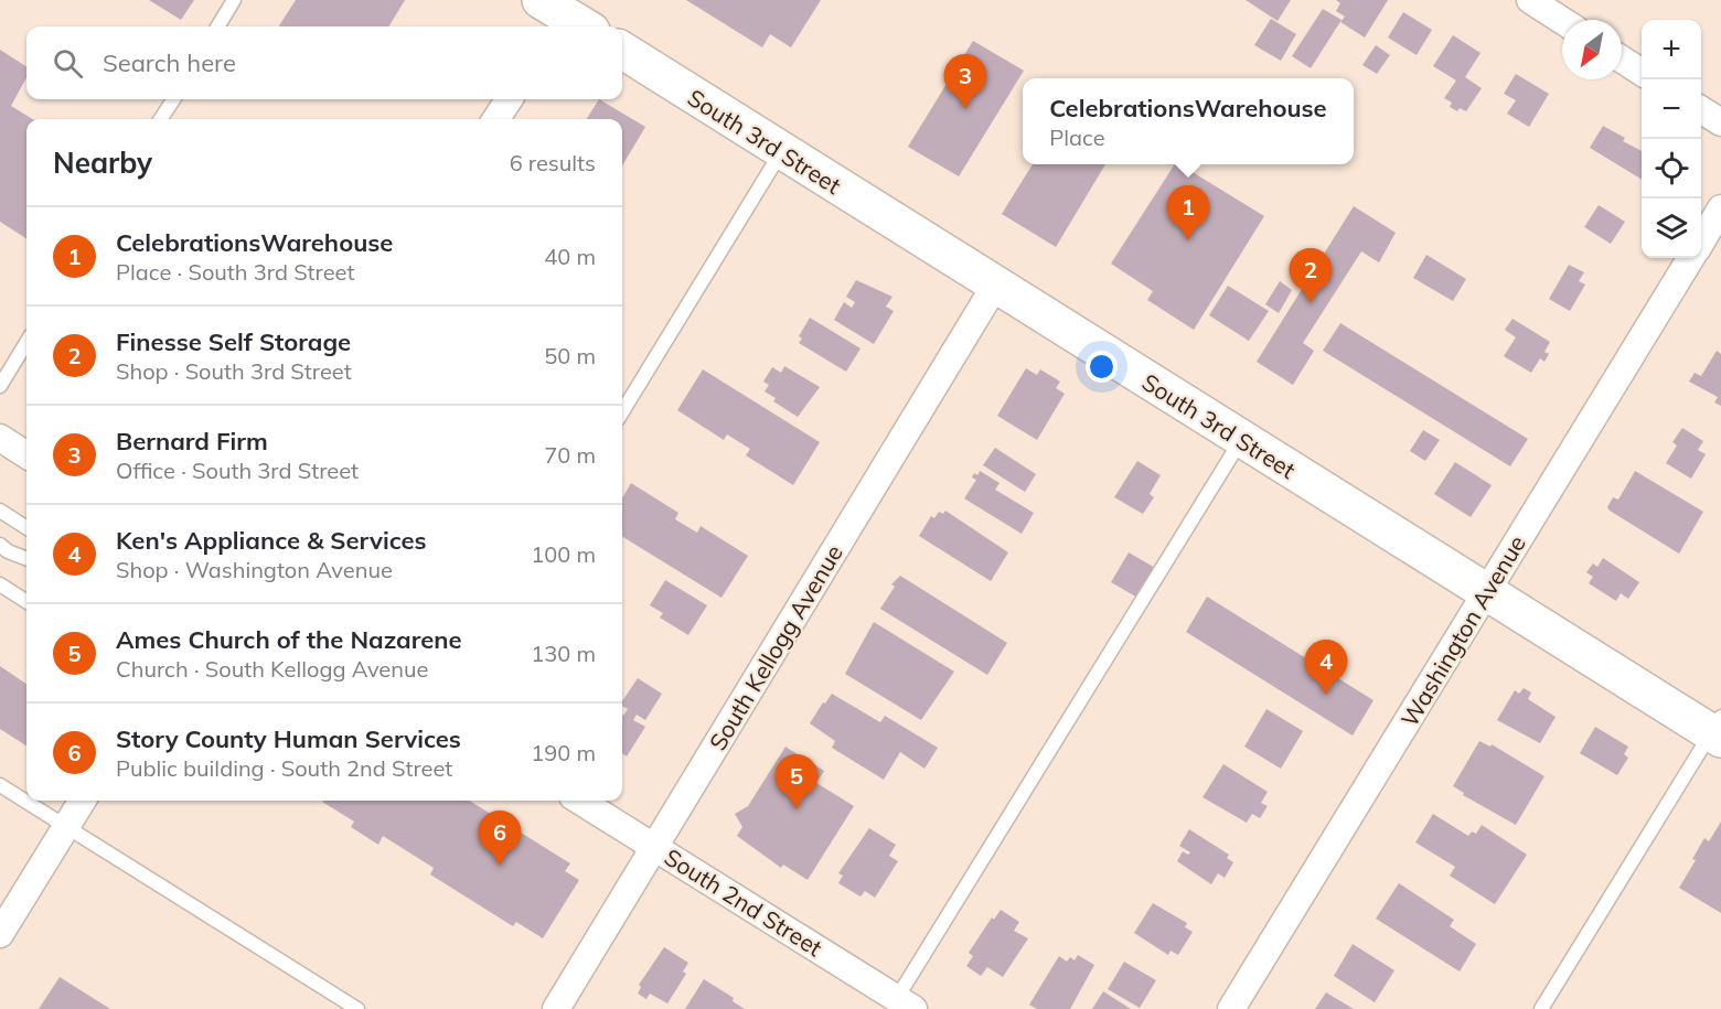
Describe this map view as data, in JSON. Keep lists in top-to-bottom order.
{
  "streets": {
    "main road": ["South 3rd Street"],
    "street": ["Washington Avenue", "South Kellogg Avenue", "South 2nd Street"]
  },
  "crossings": [
    ["South 3rd Street", "Washington Avenue"],
    ["South 3rd Street", "South Kellogg Avenue"],
    ["South Kellogg Avenue", "South 2nd Street"]
  ],
  "north": "bottom left",
  "page": {
    "map_buttons": ["+", "−"],
    "search": "Search here",
    "pins": [
      "3",
      "1",
      "2",
      "4",
      "5",
      "6"
    ],
    "popup": ["CelebrationsWarehouse", "Place"],
    "heading": ["Nearby", "6 results"],
    "list": [
      {
        "mark": "1",
        "name": "CelebrationsWarehouse",
        "note": "Place · South 3rd Street",
        "value": "40 m"
      },
      {
        "mark": "2",
        "name": "Finesse Self Storage",
        "note": "Shop · South 3rd Street",
        "value": "50 m"
      },
      {
        "mark": "3",
        "name": "Bernard Firm",
        "note": "Office · South 3rd Street",
        "value": "70 m"
      },
      {
        "mark": "4",
        "name": "Ken's Appliance & Services",
        "note": "Shop · Washington Avenue",
        "value": "100 m"
      },
      {
        "mark": "5",
        "name": "Ames Church of the Nazarene",
        "note": "Church · South Kellogg Avenue",
        "value": "130 m"
      },
      {
        "mark": "6",
        "name": "Story County Human Services",
        "note": "Public building · South 2nd Street",
        "value": "190 m"
      }
    ]
  }
}
